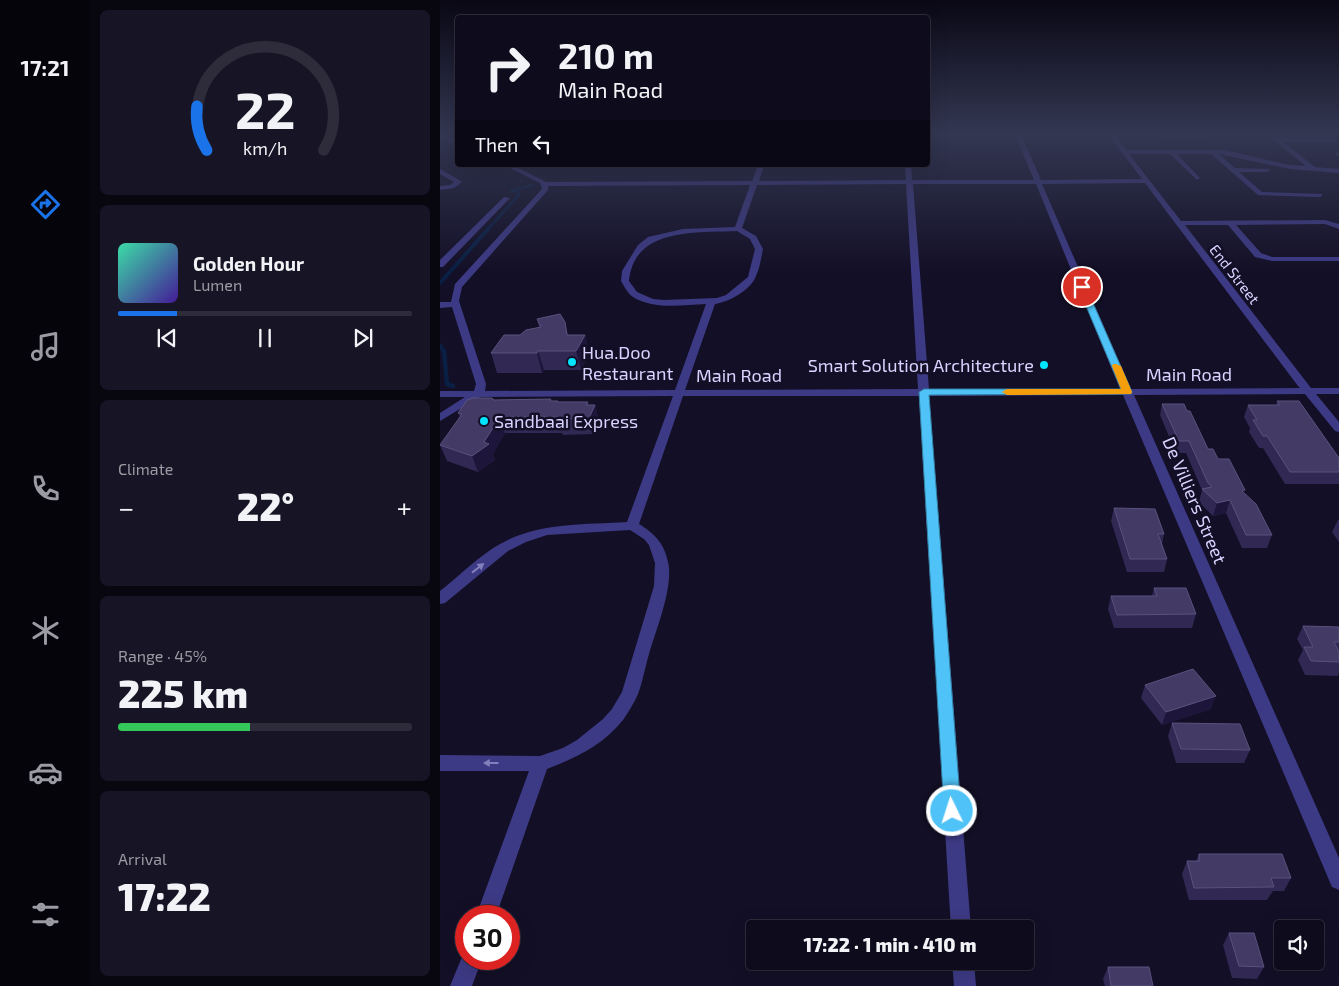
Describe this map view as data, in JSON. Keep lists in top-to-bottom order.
{
  "streets": {
    "street": ["End Street", "Main Road", "De Villiers Street"]
  },
  "crossings": [
    ["End Street", "Main Road"],
    ["Main Road", "De Villiers Street"]
  ],
  "places": ["Hua.Doo Restaurant", "Smart Solution Architecture", "Sandbaai Express"],
  "page": {
    "tabs": "17:21",
    "turn": ["210 m", "Main Road"],
    "then": "Then",
    "song": ["Golden Hour", "Lumen"],
    "tile": [
      "Climate",
      ["Range · 45%", "225 km"],
      ["Arrival", "17:22"]
    ],
    "heat": ["−", "22°", "+"],
    "limit": "30",
    "trip": "17:22 · 1 min · 410 m",
    "gauge": ["22", "km/h"]
  }
}
